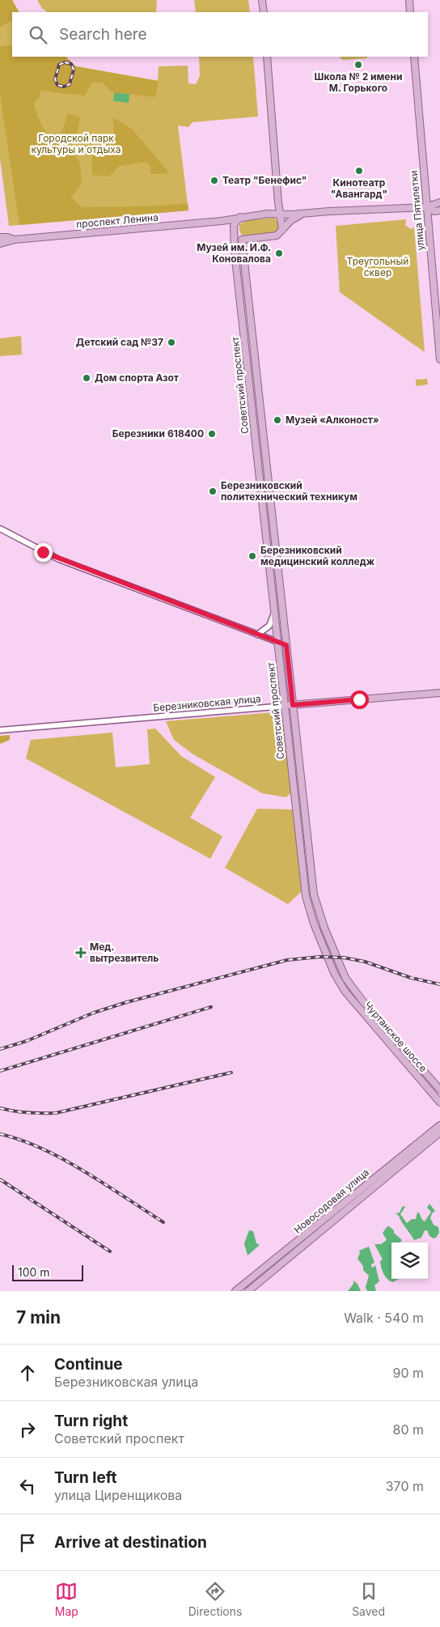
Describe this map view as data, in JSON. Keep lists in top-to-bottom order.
{
  "streets": {
    "main road": [
      "улица Пятилетки",
      "проспект Ленина",
      "Советский проспект",
      "Березниковская улица",
      "Чуртанское шоссе",
      "Новосодовая улица"
    ]
  },
  "crossings": [
    ["улица Пятилетки", "проспект Ленина"],
    ["проспект Ленина", "Советский проспект"],
    ["Советский проспект", "Березниковская улица"],
    ["Советский проспект", "Чуртанское шоссе"]
  ],
  "parks": ["Городской парк культуры и отдыха", "Треугольный сквер"],
  "places": {
    "other": [
      "Школа № 2 имени М. Горького",
      "Кинотеатр \"Авангард\"",
      "Театр \"Бенефис\"",
      "Музей им. И.Ф. Коновалова",
      "Детский сад №37",
      "Дом спорта Азот",
      "Музей «Алконост»",
      "Березники 618400",
      "Березниковский политехнический техникум",
      "Березниковский медицинский колледж"
    ],
    "health": ["Мед. вытрезвитель"]
  },
  "scale_bar": "100 m",
  "page": {
    "search": "Search here",
    "scale": "100 m",
    "heading": ["7 min", "Walk · 540 m"],
    "list": [
      ["Continue", "Березниковская улица", "90 m"],
      ["Turn right", "Советский проспект", "80 m"],
      ["Turn left", "улица Циренщикова", "370 m"],
      "Arrive at destination"
    ],
    "nav": ["Map", "Directions", "Saved"]
  }
}
